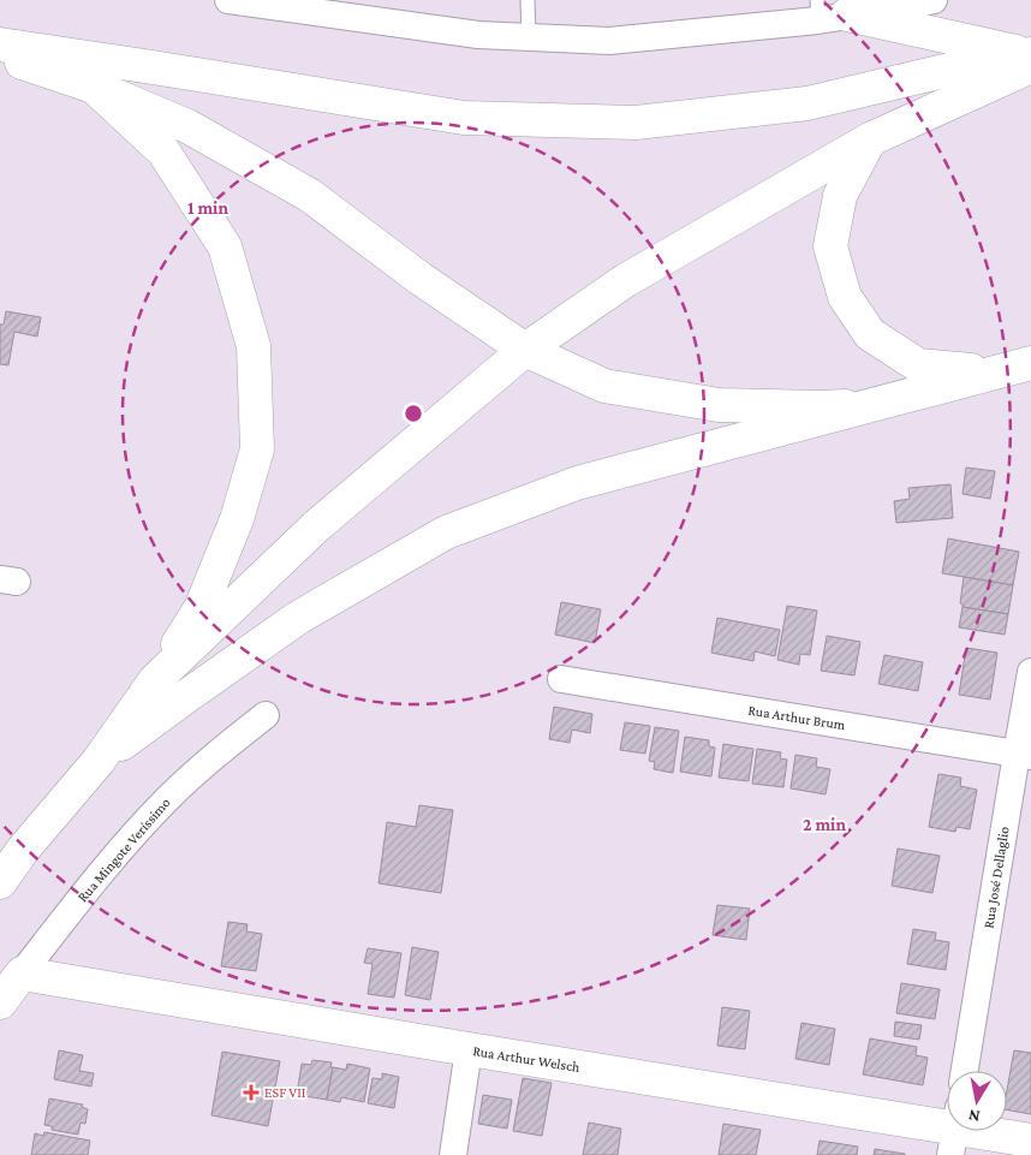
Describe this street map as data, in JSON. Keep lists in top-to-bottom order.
{
  "streets": {
    "main road": ["Rua Mingote Veríssimo", "Rua Arthur Welsch"],
    "street": ["Rua Arthur Brum", "Rua José Dellaglio"]
  },
  "crossings": [
    ["Rua Arthur Brum", "Rua José Dellaglio"],
    ["Rua Mingote Veríssimo", "Rua Arthur Welsch"]
  ],
  "places": {
    "health": ["ESF VII"]
  },
  "north": "bottom",
  "rings": ["1 min", "2 min"]
}
